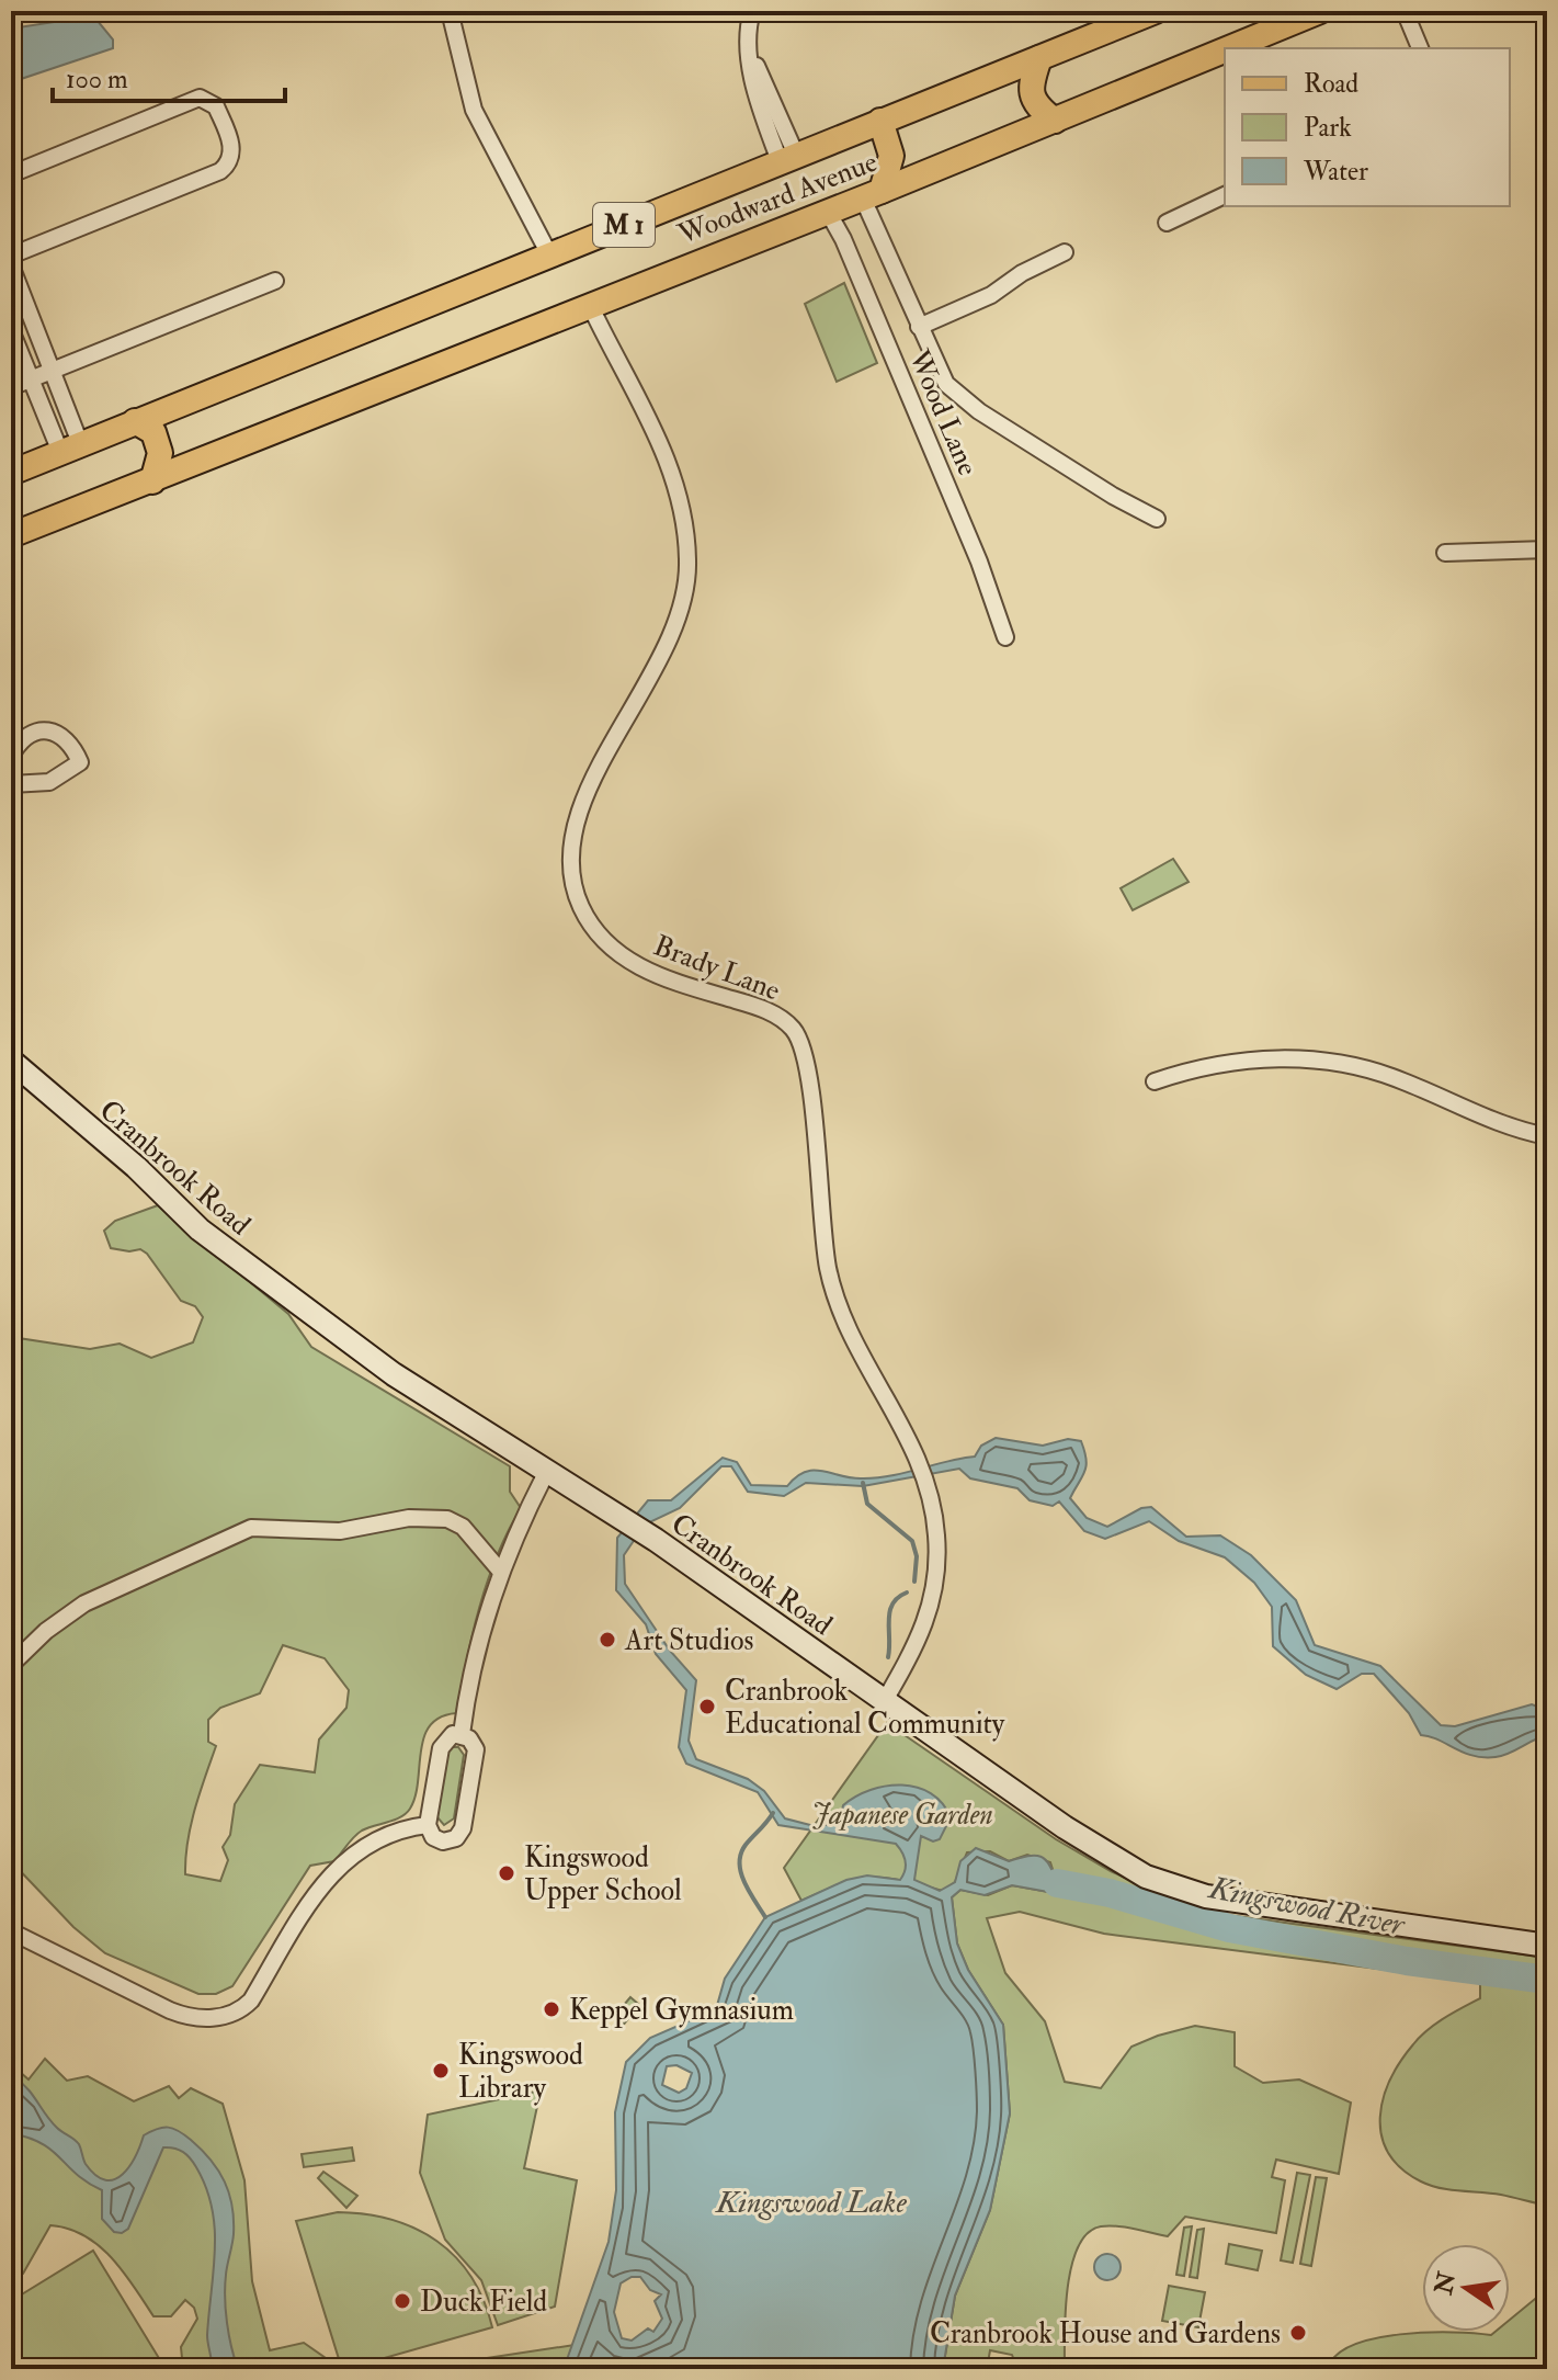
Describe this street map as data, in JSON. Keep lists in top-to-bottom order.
{
  "streets": {
    "main road": ["Woodward Avenue", "M 1"],
    "street": ["Wood Lane", "Brady Lane", "Cranbrook Road"]
  },
  "crossings": [
    ["Woodward Avenue", "M 1"],
    ["Woodward Avenue", "Wood Lane"],
    ["Woodward Avenue", "Brady Lane"],
    ["Brady Lane", "Cranbrook Road"]
  ],
  "water": ["Kingswood River", "Kingswood Lake"],
  "parks": ["Japanese Garden"],
  "places": [
    "Art Studios",
    "Cranbrook Educational Community",
    "Kingswood Upper School",
    "Keppel Gymnasium",
    "Kingswood Library",
    "Duck Field",
    "Cranbrook House and Gardens"
  ],
  "legend": ["Road", "Park", "Water"],
  "scale_bar": "100 m",
  "north": "left"
}
